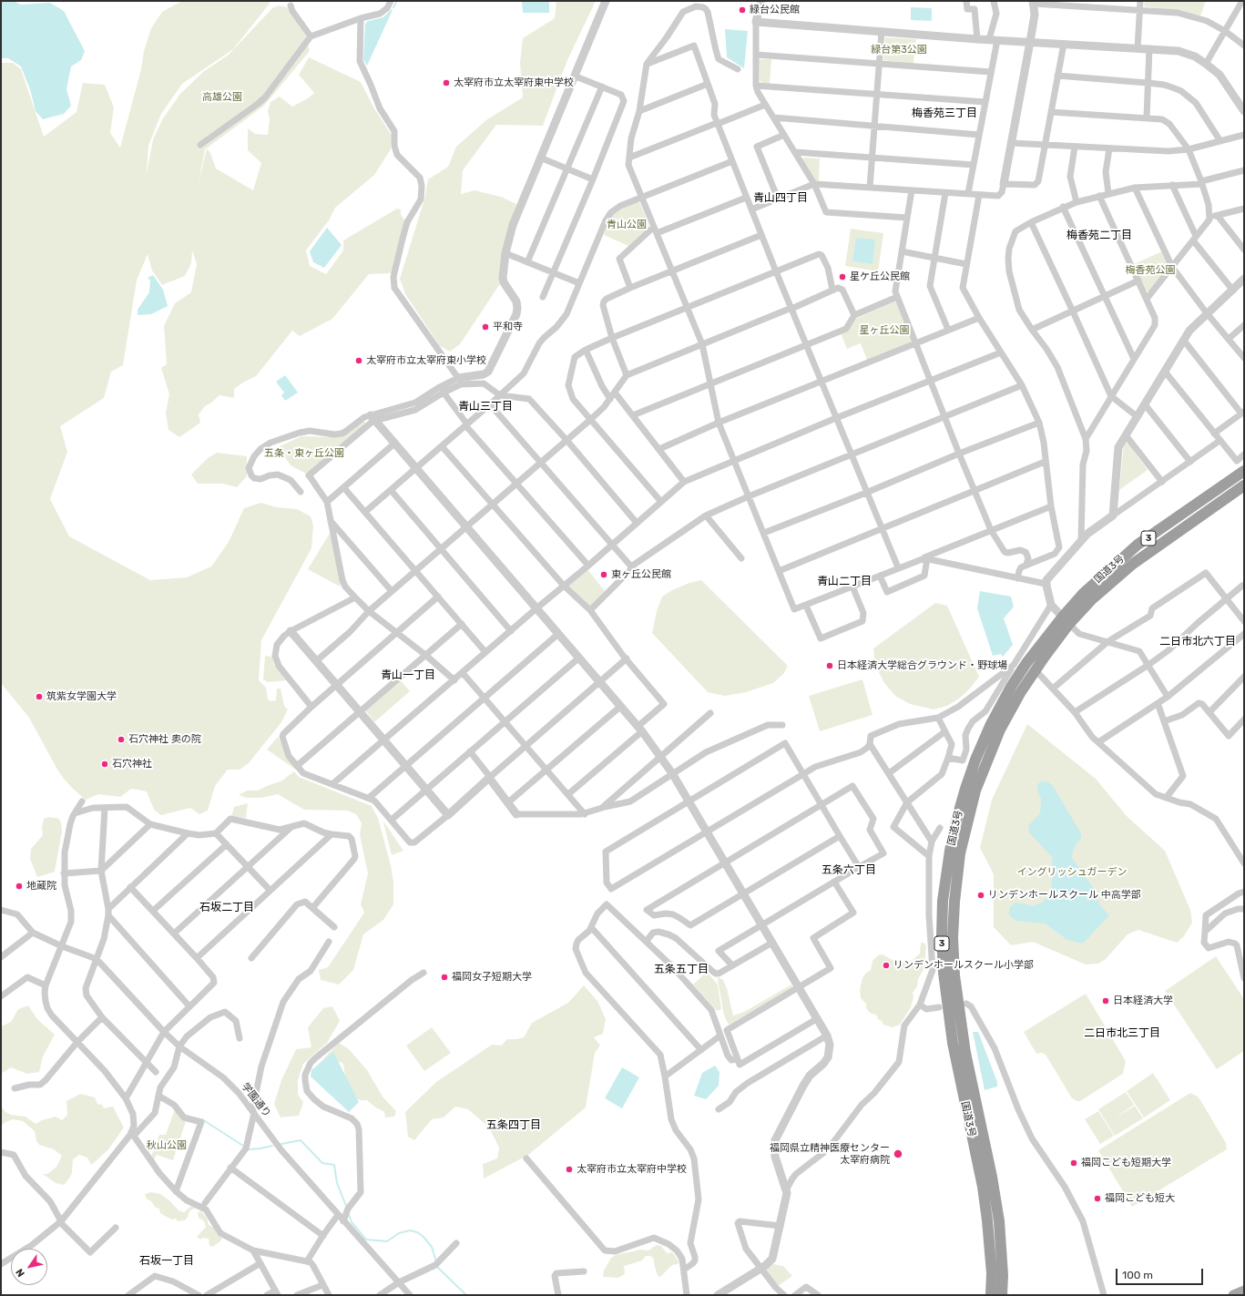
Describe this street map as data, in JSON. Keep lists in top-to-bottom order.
{
  "streets": {
    "highway": ["3", "国道3号"],
    "street": ["学園通り"]
  },
  "districts": [
    "梅香苑三丁目",
    "青山四丁目",
    "梅香苑二丁目",
    "青山三丁目",
    "青山二丁目",
    "二日市北六丁目",
    "青山一丁目",
    "五条六丁目",
    "石坂二丁目",
    "五条五丁目",
    "二日市北三丁目",
    "五条四丁目",
    "石坂一丁目"
  ],
  "parks": [
    "緑台第3公園",
    "高雄公園",
    "青山公園",
    "梅香苑公園",
    "星ヶ丘公園",
    "五条・東ヶ丘公園",
    "イングリッシュガーデン",
    "秋山公園"
  ],
  "places": [
    "緑台公民館",
    "太宰府市立太宰府東中学校",
    "星ケ丘公民館",
    "平和寺",
    "太宰府市立太宰府東小学校",
    "東ヶ丘公民館",
    "日本経済大学総合グラウンド・野球場",
    "筑紫女学園大学",
    "石穴神社 奥の院",
    "石穴神社",
    "地蔵院",
    "リンデンホールスクール 中高学部",
    "リンデンホールスクール小学部",
    "福岡女子短期大学",
    "日本経済大学",
    "福岡県立精神医療センター 太宰府病院",
    "福岡こども短期大学",
    "太宰府市立太宰府中学校",
    "福岡こども短大"
  ],
  "scale_bar": "100 m",
  "north": "bottom left"
}
